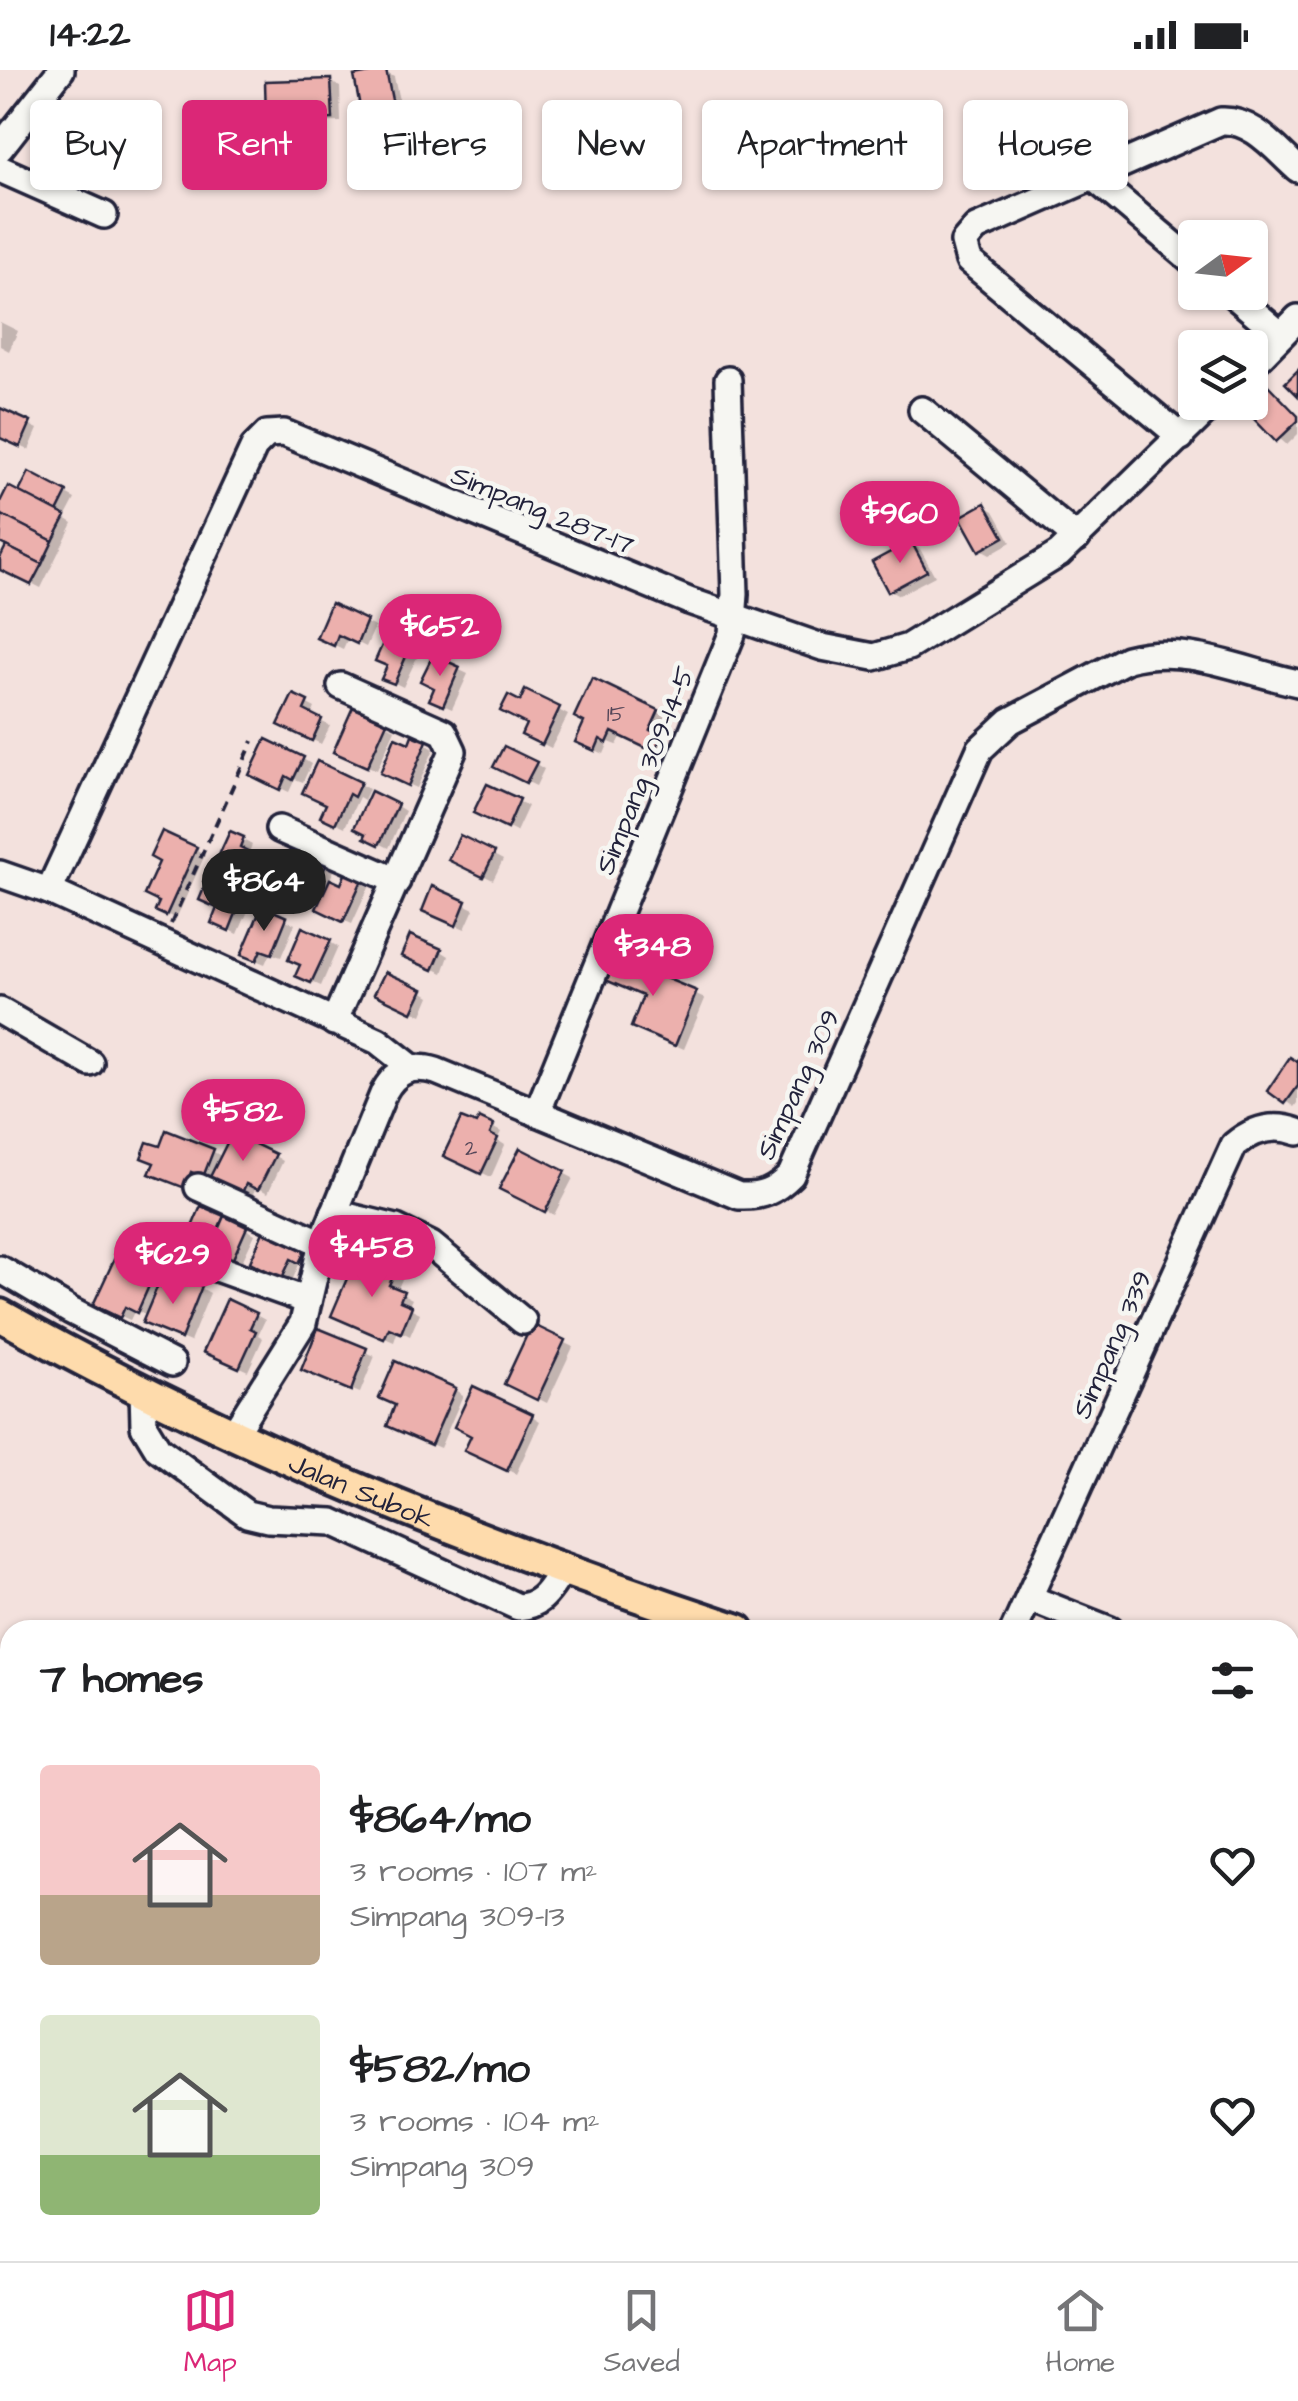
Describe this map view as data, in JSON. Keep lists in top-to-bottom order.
{
  "streets": {
    "main road": ["Jalan Subok"],
    "street": [
      "Simpang 287-17",
      "Simpang 309-14-5",
      "Simpang 309",
      "Simpang 339"
    ]
  },
  "crossings": [
    ["Simpang 287-17", "Simpang 309-14-5"],
    ["Simpang 309-14-5", "Simpang 309"]
  ],
  "house_numbers": ["15", "2"],
  "north": "right",
  "page": {
    "status": "14:22",
    "chip": [
      "Buy",
      "Rent",
      "Filters",
      "New",
      "Apartment",
      "House"
    ],
    "price": [
      "$960",
      "$652",
      "$864",
      "$348",
      "$582",
      "$458",
      "$629"
    ],
    "heading": "7 homes",
    "list": [
      {
        "name": "$864/mo",
        "note": "3 rooms · 107 m² · Simpang 309-13"
      },
      {
        "name": "$582/mo",
        "note": "3 rooms · 104 m² · Simpang 309"
      }
    ],
    "tabs": ["Map", "Saved", "Home"]
  }
}
